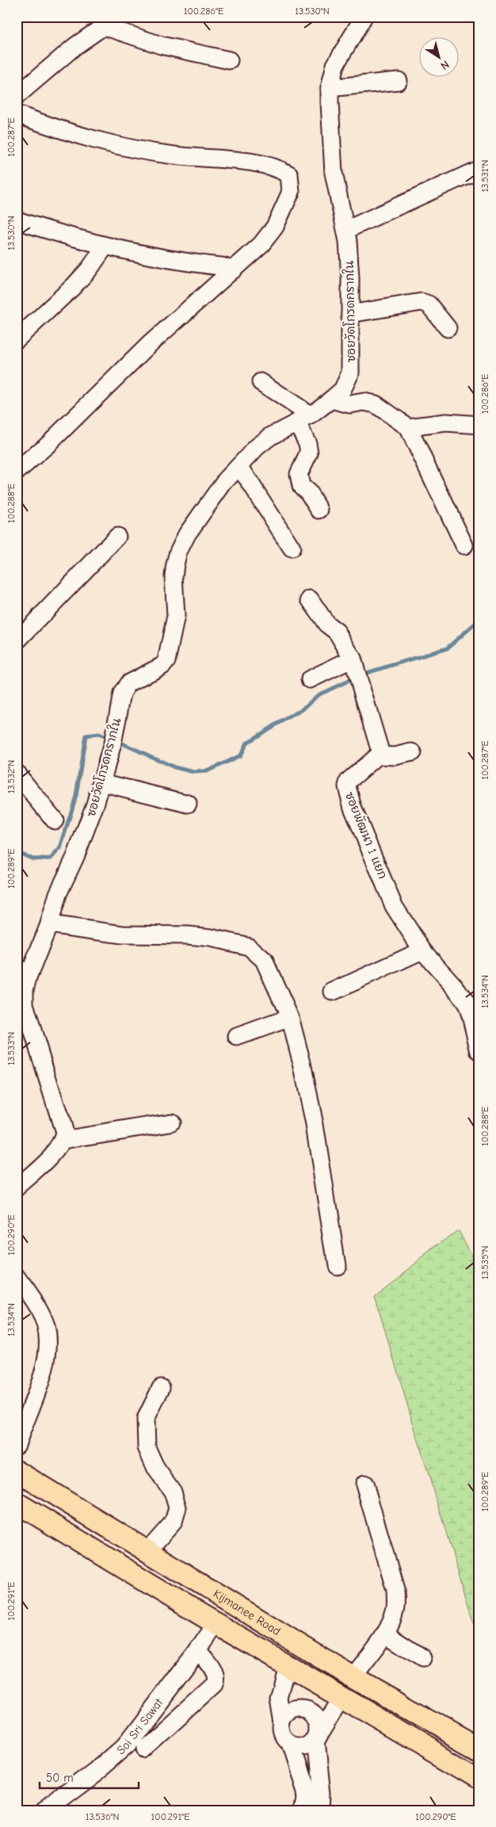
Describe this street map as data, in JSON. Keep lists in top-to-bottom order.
{
  "streets": {
    "main road": ["Kijmanee Road"],
    "street": ["ซอยวัดโกรดกรากใน", "ซอยพัฒนา 1 แยก", "Soi Sri Sawat"]
  },
  "crossings": [
    ["Kijmanee Road", "Soi Sri Sawat"]
  ],
  "scale_bar": "50 m",
  "north": "bottom right",
  "coordinates": [
    "100.286°E",
    "13.530°N",
    "100.287°E",
    "13.531°N",
    "100.288°E",
    "13.532°N",
    "100.289°E",
    "13.534°N",
    "13.533°N",
    "100.290°E",
    "13.535°N",
    "100.291°E",
    "13.536°N"
  ]
}
